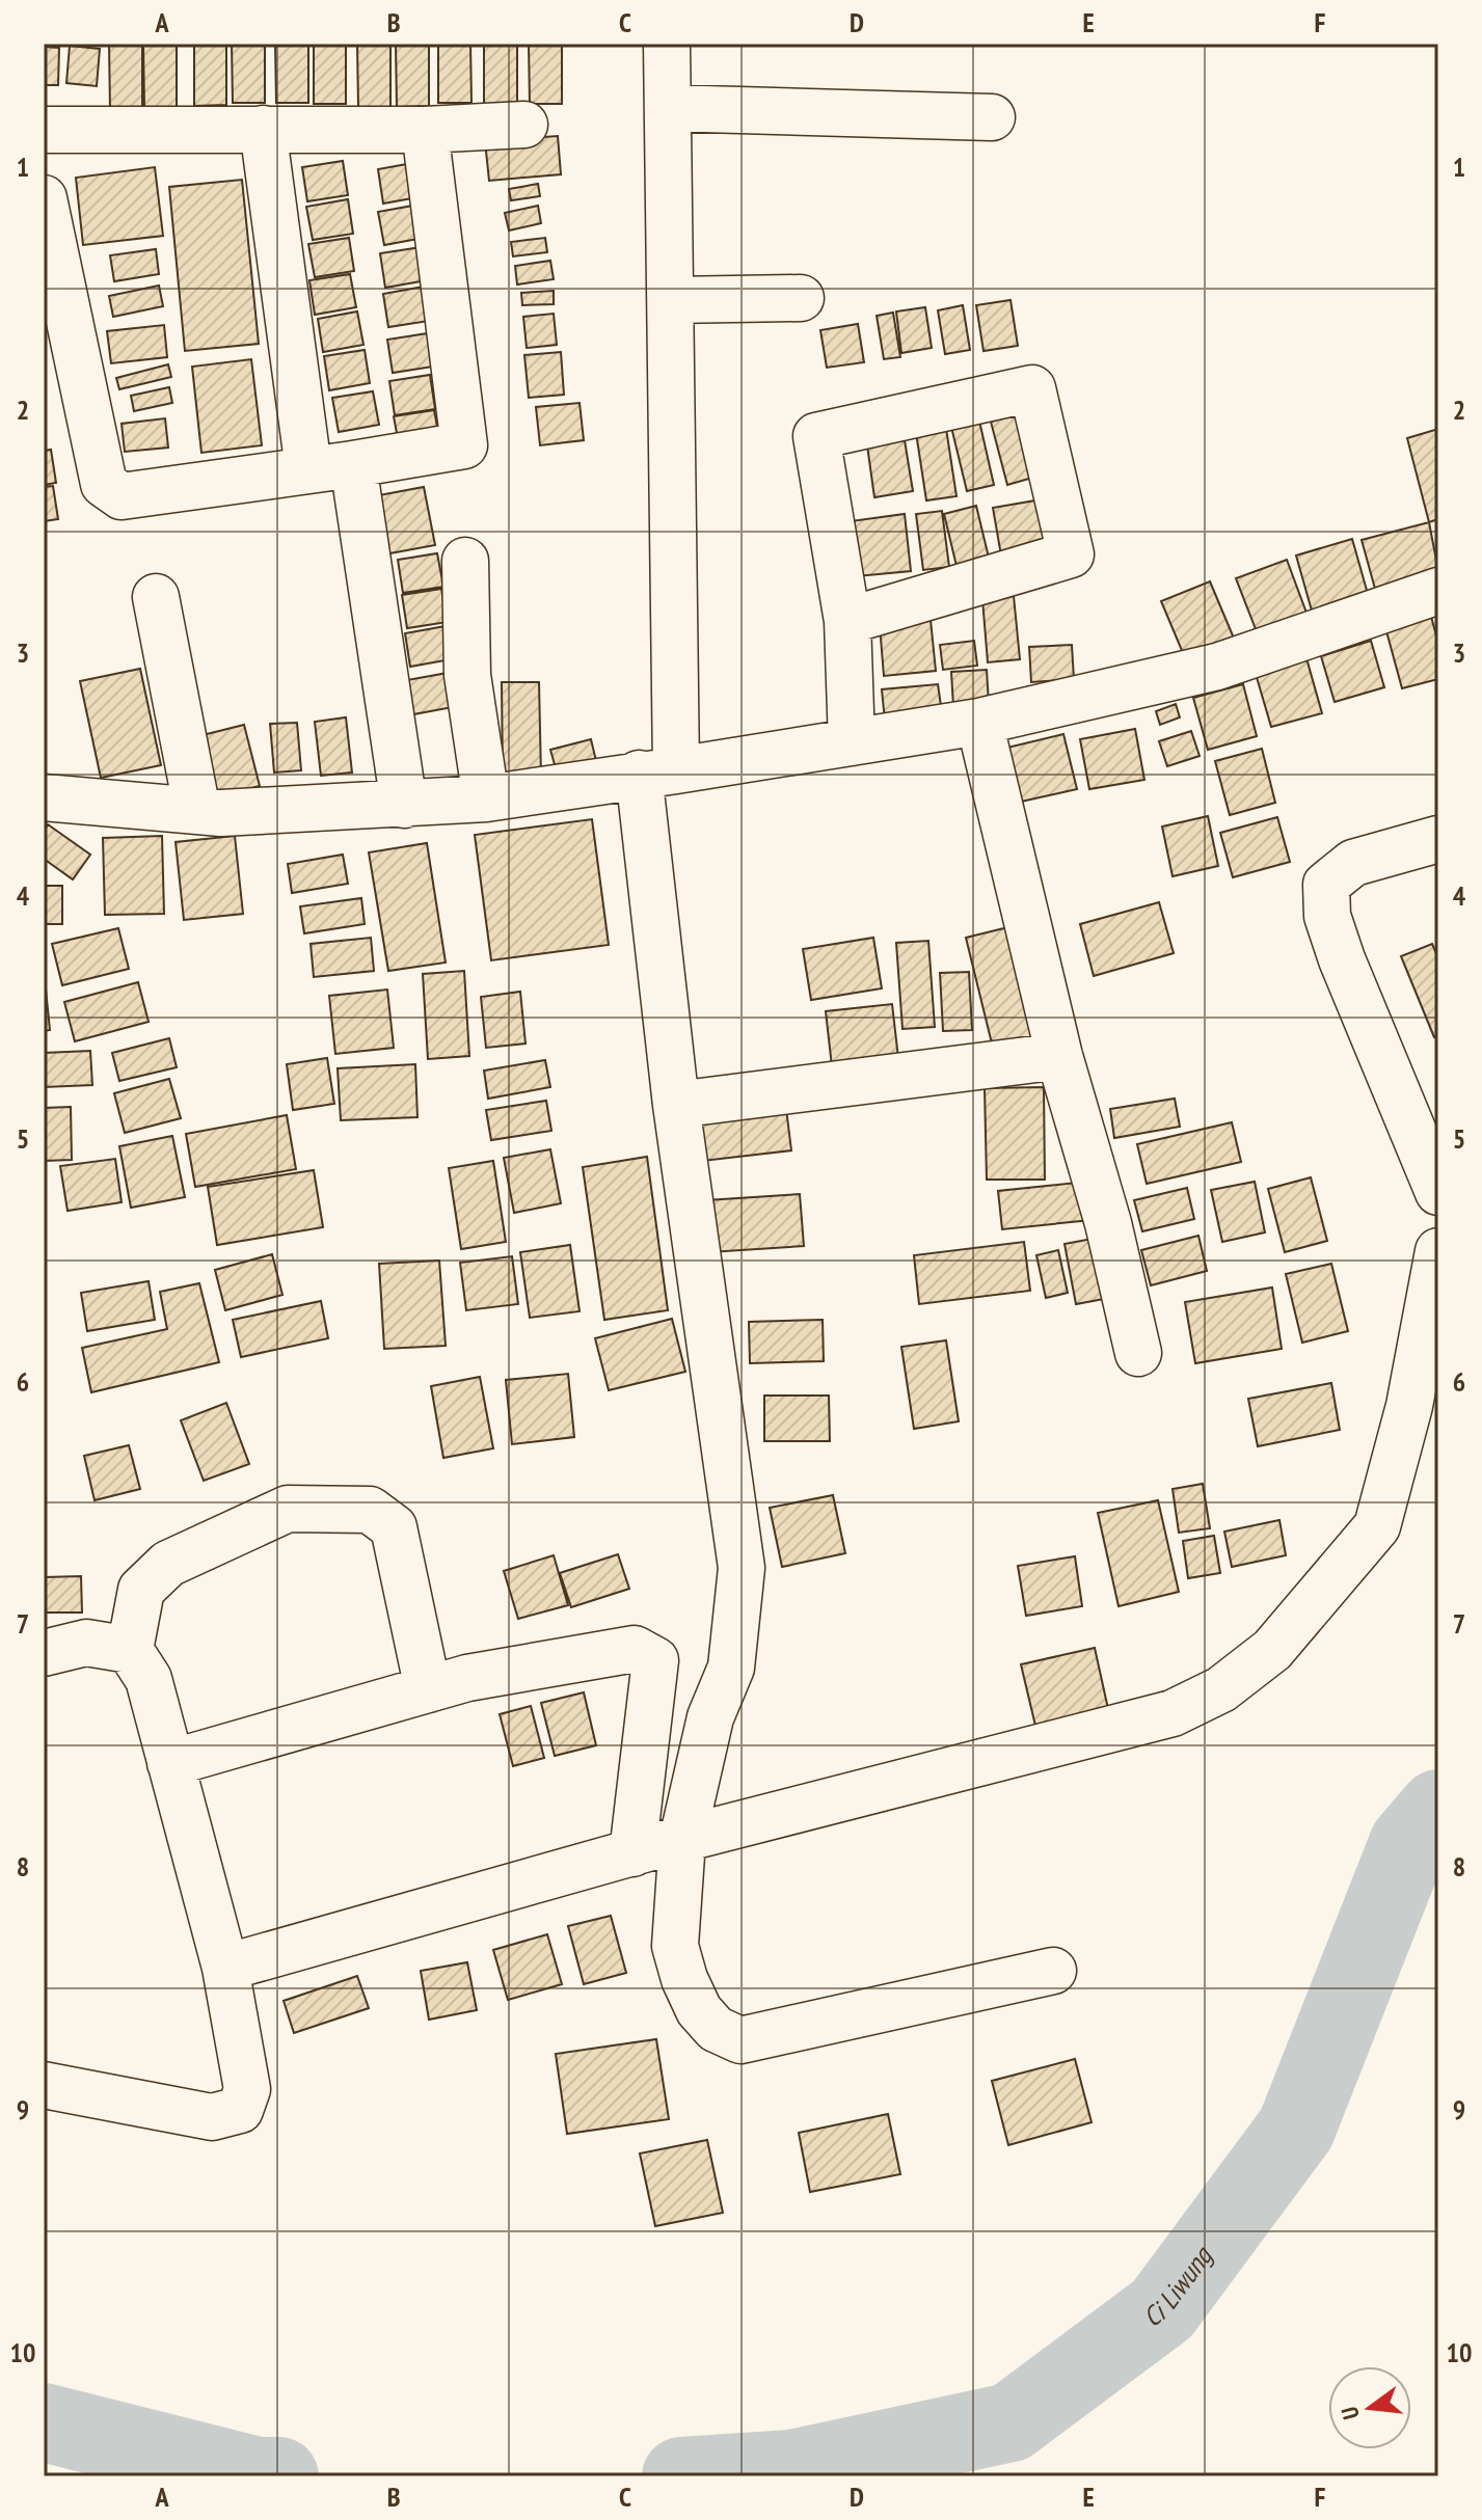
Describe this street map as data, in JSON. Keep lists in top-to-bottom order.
{
  "water": ["Ci Liwung"],
  "north": "left",
  "grid": {
    "columns": [
      "A",
      "B",
      "C",
      "D",
      "E",
      "F"
    ],
    "rows": [
      "1",
      "2",
      "3",
      "4",
      "5",
      "6",
      "7",
      "8",
      "9",
      "10"
    ]
  }
}
